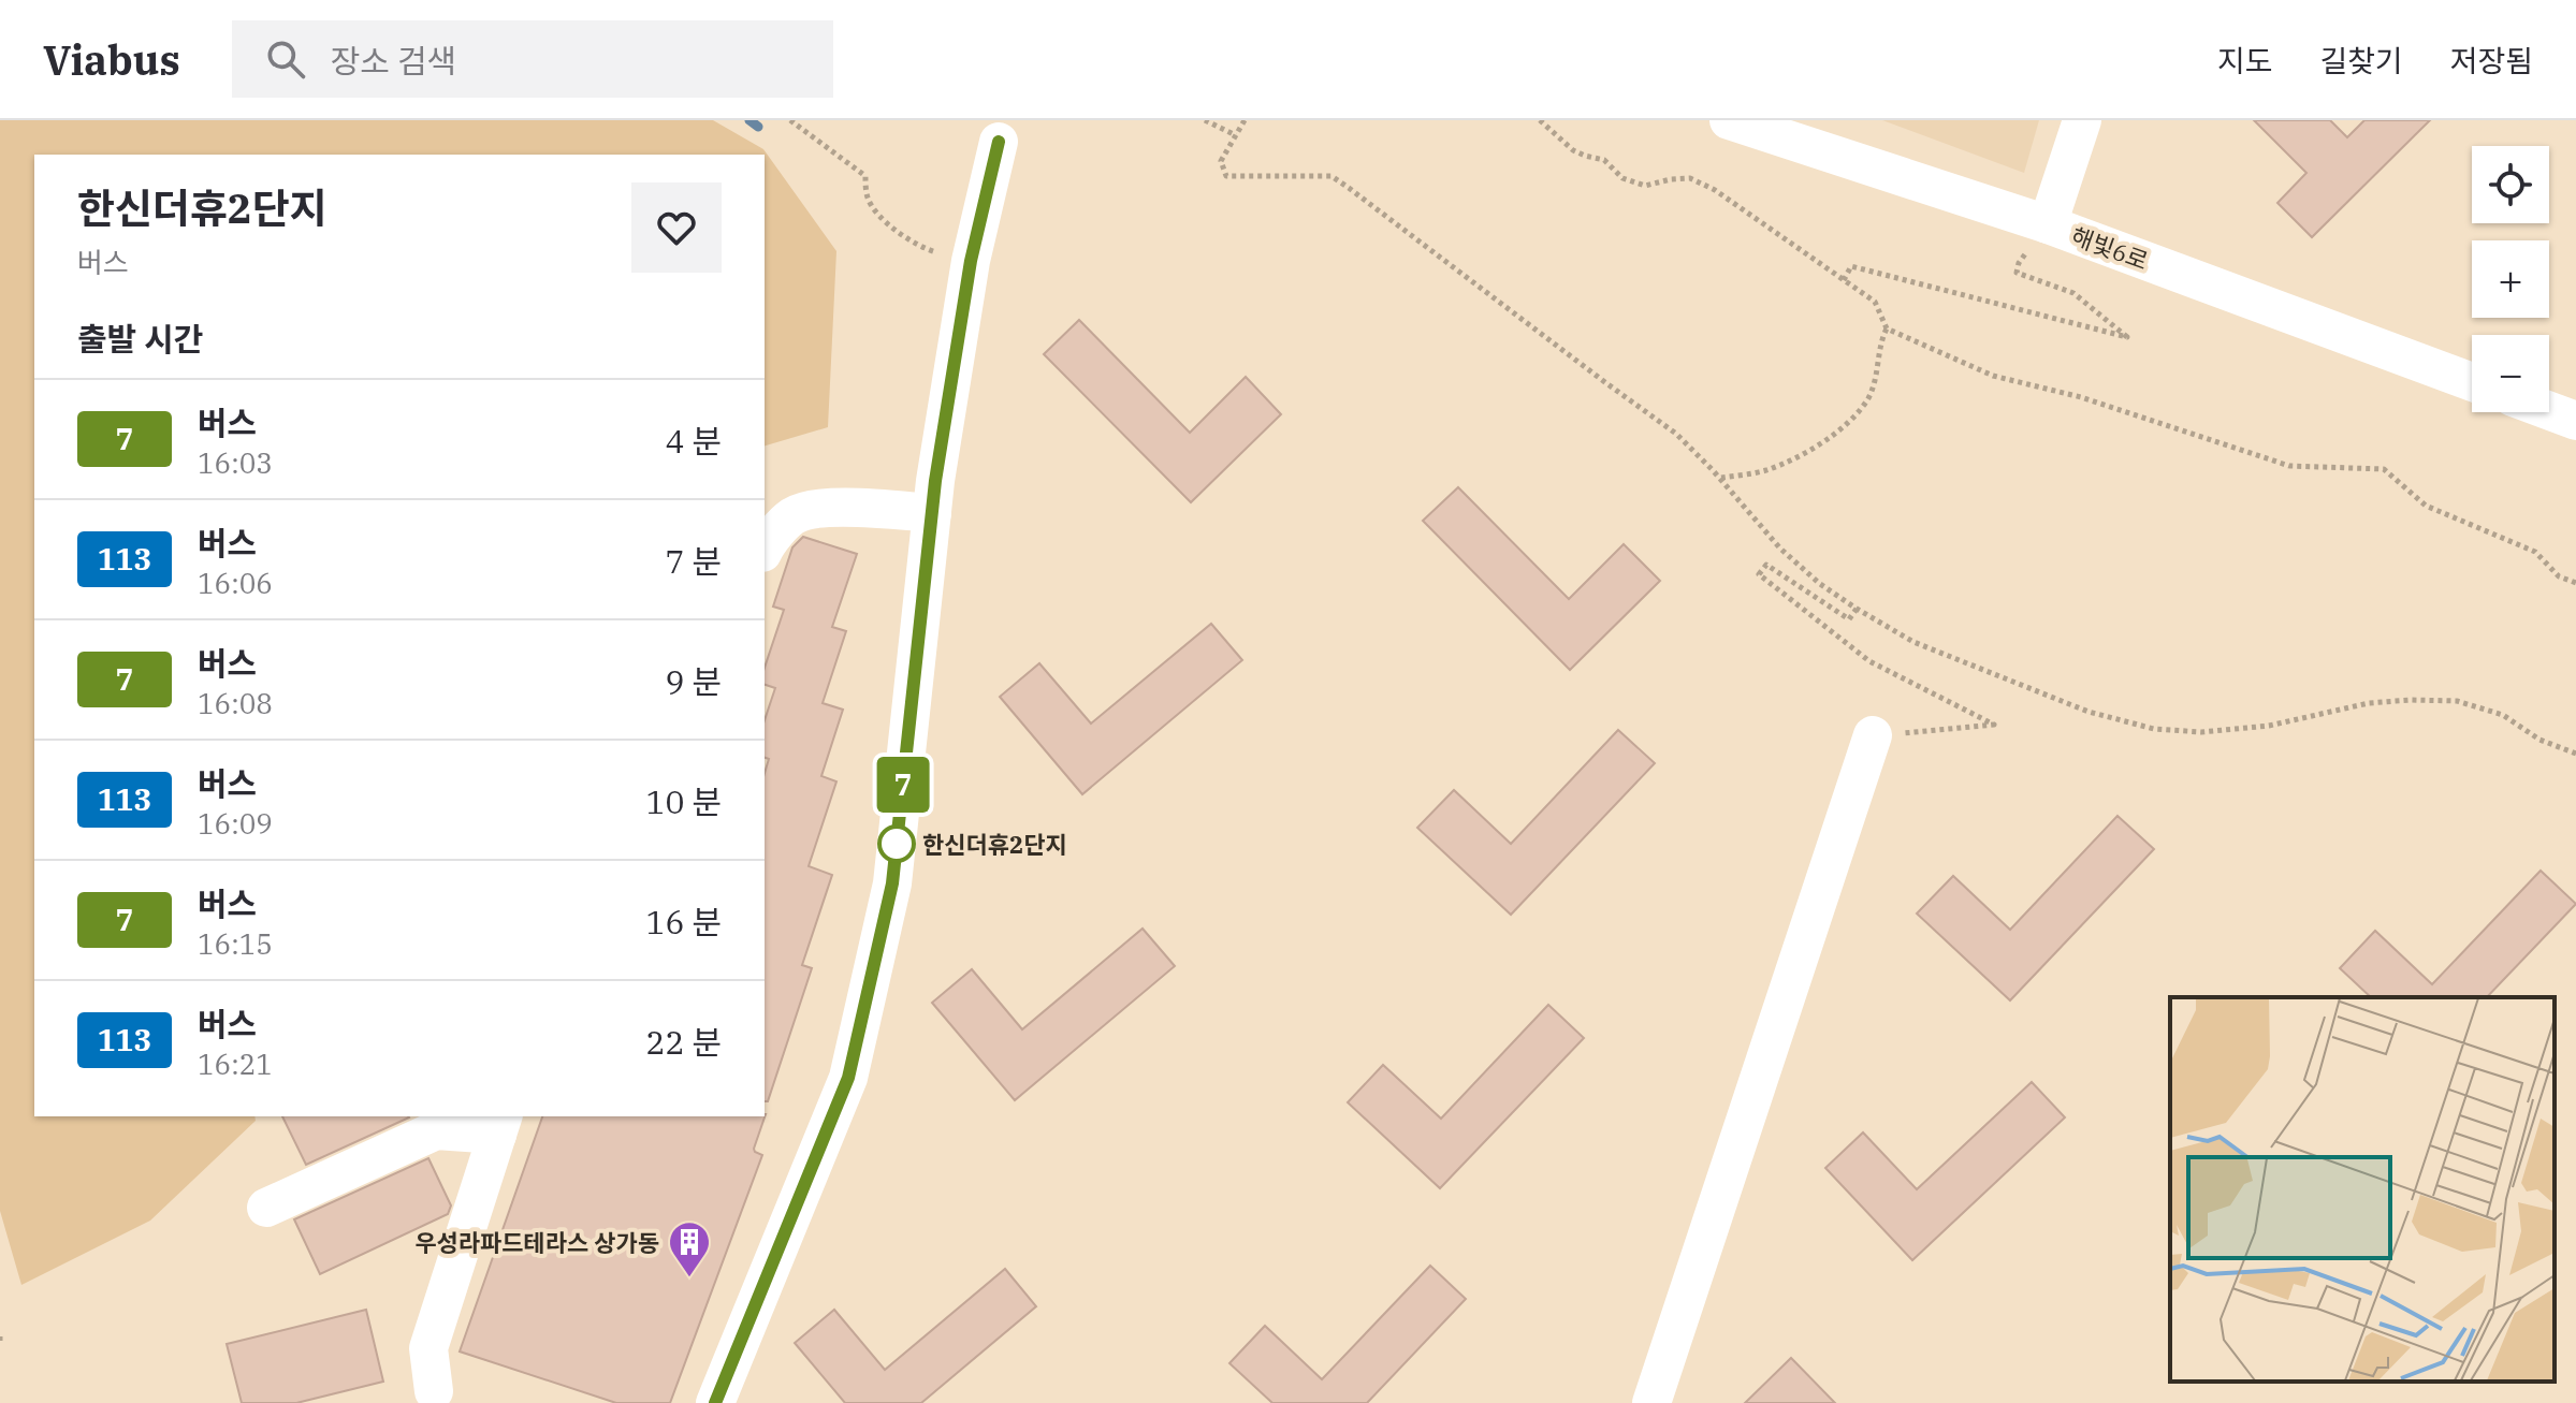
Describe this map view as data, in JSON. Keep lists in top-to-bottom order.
{
  "streets": {
    "street": ["해빛6로"]
  },
  "places": {
    "other": ["한신더휴2단지"],
    "building": ["우성라파드테라스 상가동"]
  },
  "lines": ["bus line 7"],
  "page": {
    "header": "Viabus",
    "search": "장소 검색",
    "nav": ["지도", "길찾기", "저장됨"],
    "on_map": "7",
    "map_buttons": ["+", "−"],
    "heading": [
      ["한신더휴2단지", "버스"],
      "출발 시간"
    ],
    "list": [
      {
        "mark": "7",
        "name": "버스",
        "note": "16:03",
        "value": "4 분"
      },
      {
        "mark": "113",
        "name": "버스",
        "note": "16:06",
        "value": "7 분"
      },
      {
        "mark": "7",
        "name": "버스",
        "note": "16:08",
        "value": "9 분"
      },
      {
        "mark": "113",
        "name": "버스",
        "note": "16:09",
        "value": "10 분"
      },
      {
        "mark": "7",
        "name": "버스",
        "note": "16:15",
        "value": "16 분"
      },
      {
        "mark": "113",
        "name": "버스",
        "note": "16:21",
        "value": "22 분"
      }
    ]
  }
}
